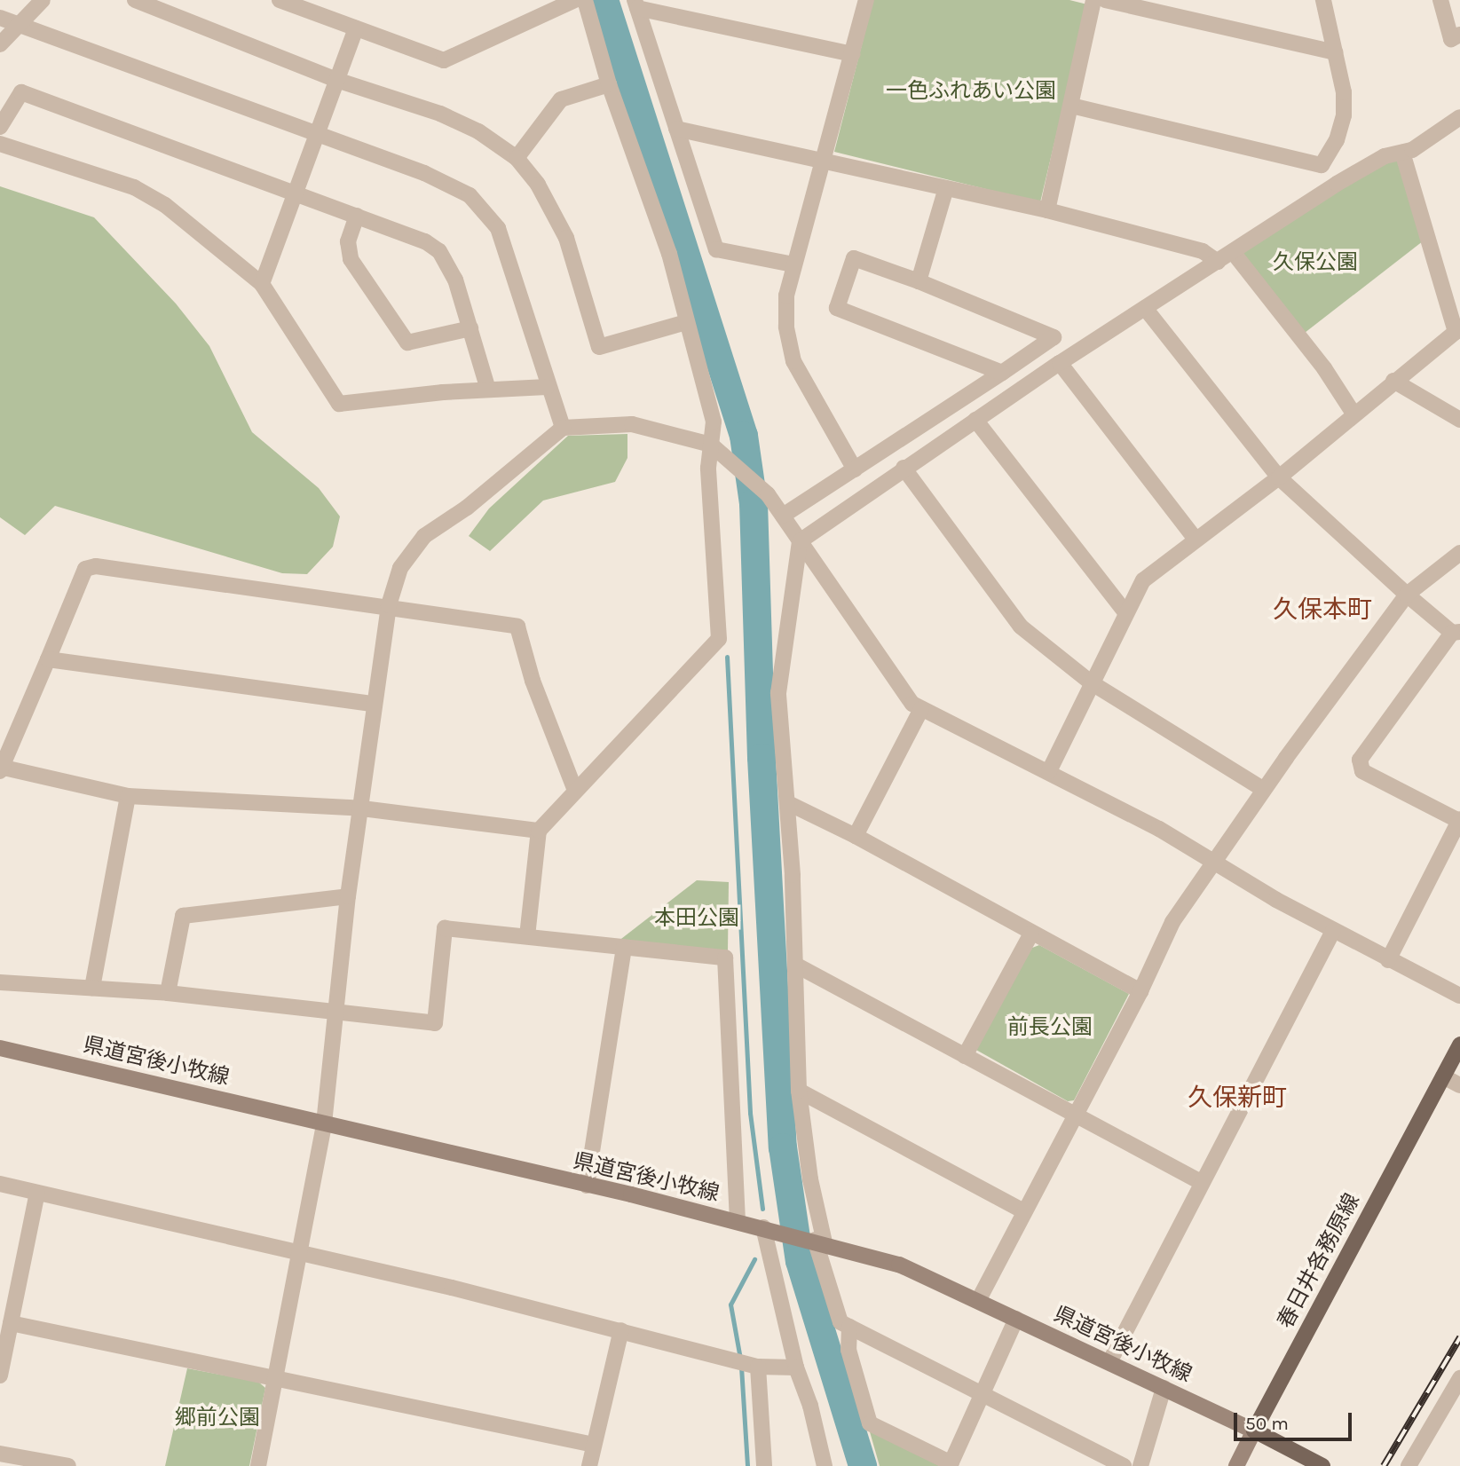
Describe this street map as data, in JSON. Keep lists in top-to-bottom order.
{
  "streets": {
    "main road": ["県道宮後小牧線", "春日井各務原線"]
  },
  "crossings": [
    ["県道宮後小牧線", "春日井各務原線"]
  ],
  "districts": ["久保本町", "久保新町"],
  "parks": [
    "一色ふれあい公園",
    "久保公園",
    "本田公園",
    "前長公園",
    "郷前公園"
  ],
  "scale_bar": "50 m"
}
